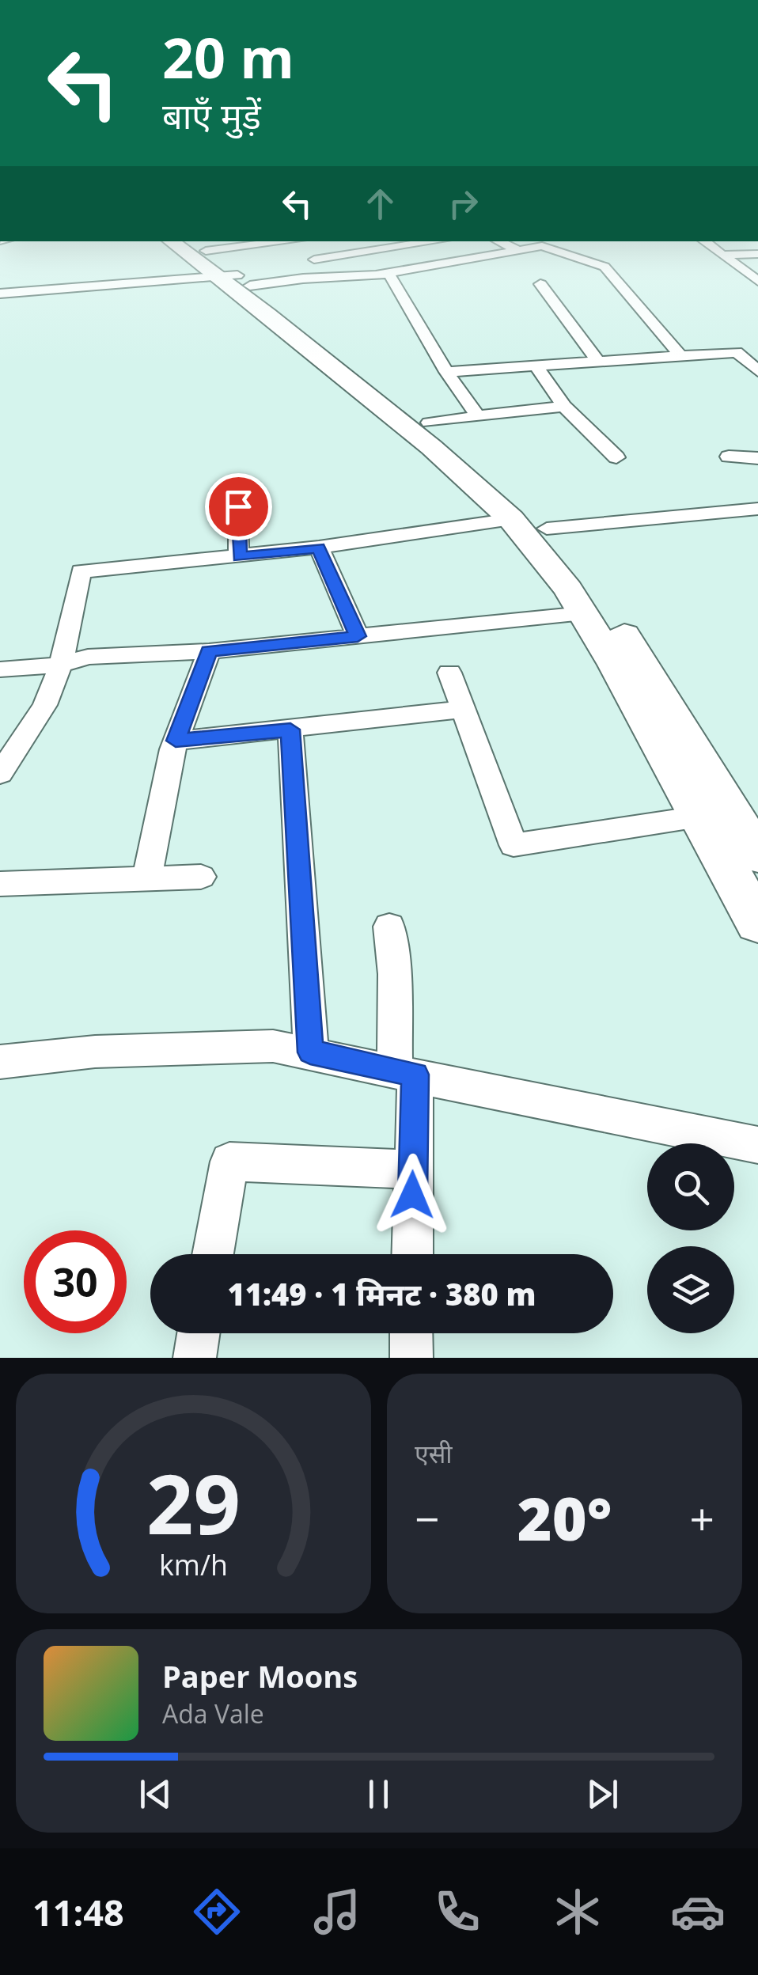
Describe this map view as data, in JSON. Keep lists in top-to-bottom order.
{
  "page": {
    "turn": ["20 m", "बाएँ मुड़ें"],
    "limit": "30",
    "trip": "11:49 · 1 मिनट · 380 m",
    "tile": "एसी",
    "heat": ["−", "20°", "+"],
    "song": ["Paper Moons", "Ada Vale"],
    "tabs": "11:48",
    "gauge": ["29", "km/h"]
  }
}
